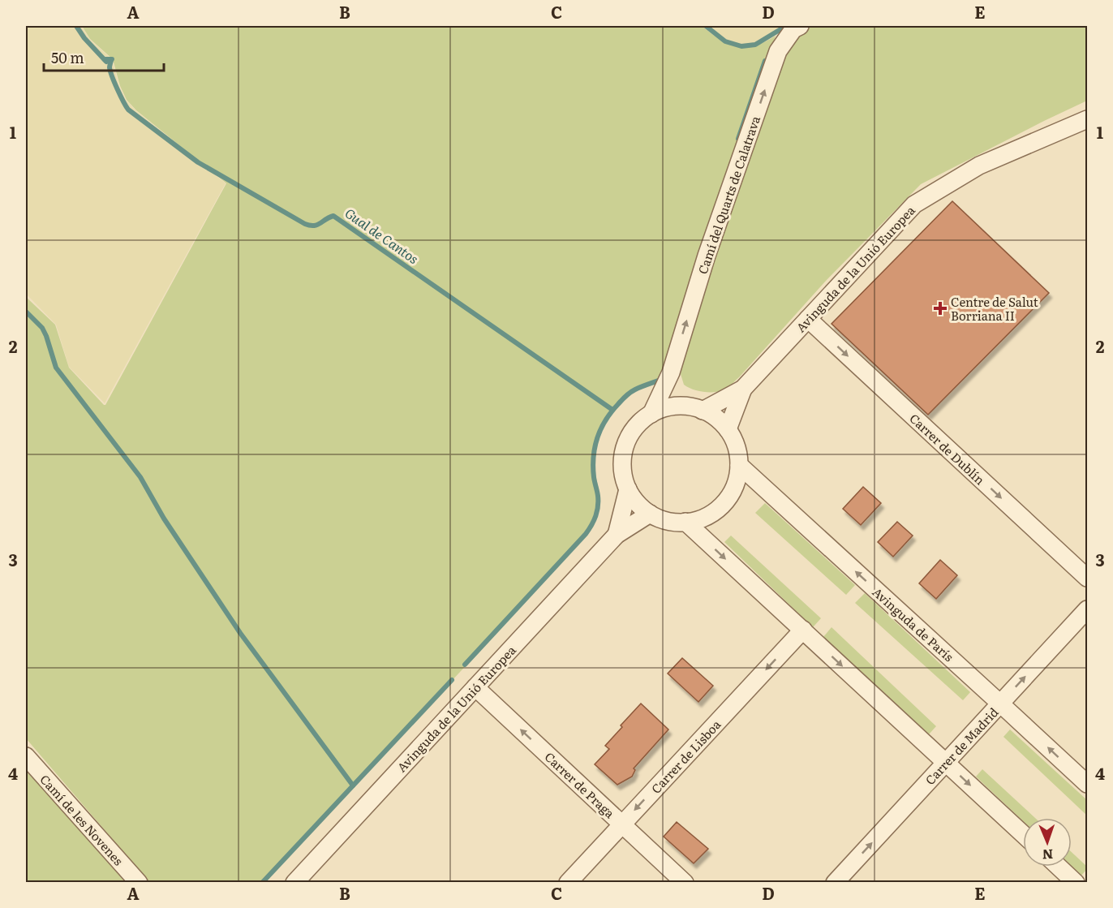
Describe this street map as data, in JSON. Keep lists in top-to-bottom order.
{
  "streets": {
    "street": [
      "Camí del Quarts de Calatrava",
      "Avinguda de la Unió Europea",
      "Carrer de Dublín",
      "Avinguda de París",
      "Carrer de Madrid",
      "Carrer de Lisboa",
      "Carrer de Praga",
      "Camí de les Novenes"
    ]
  },
  "crossings": [
    ["Camí del Quarts de Calatrava", "Avinguda de la Unió Europea"],
    ["Camí del Quarts de Calatrava", "Avinguda de París"],
    ["Avinguda de la Unió Europea", "Carrer de Dublín"],
    ["Avinguda de la Unió Europea", "Avinguda de París"],
    ["Avinguda de la Unió Europea", "Carrer de Praga"],
    ["Avinguda de París", "Carrer de Madrid"],
    ["Carrer de Lisboa", "Carrer de Praga"]
  ],
  "one_way": [
    "Camí del Quarts de Calatrava",
    "Carrer de Dublín",
    "Carrer de Madrid",
    "Carrer de Lisboa",
    "Carrer de Praga"
  ],
  "water": ["Gual de Cantos"],
  "places": {
    "health": ["Centre de Salut Borriana II"]
  },
  "scale_bar": "50 m",
  "north": "bottom",
  "grid": {
    "columns": [
      "A",
      "B",
      "C",
      "D",
      "E"
    ],
    "rows": [
      "1",
      "2",
      "3",
      "4"
    ]
  }
}
